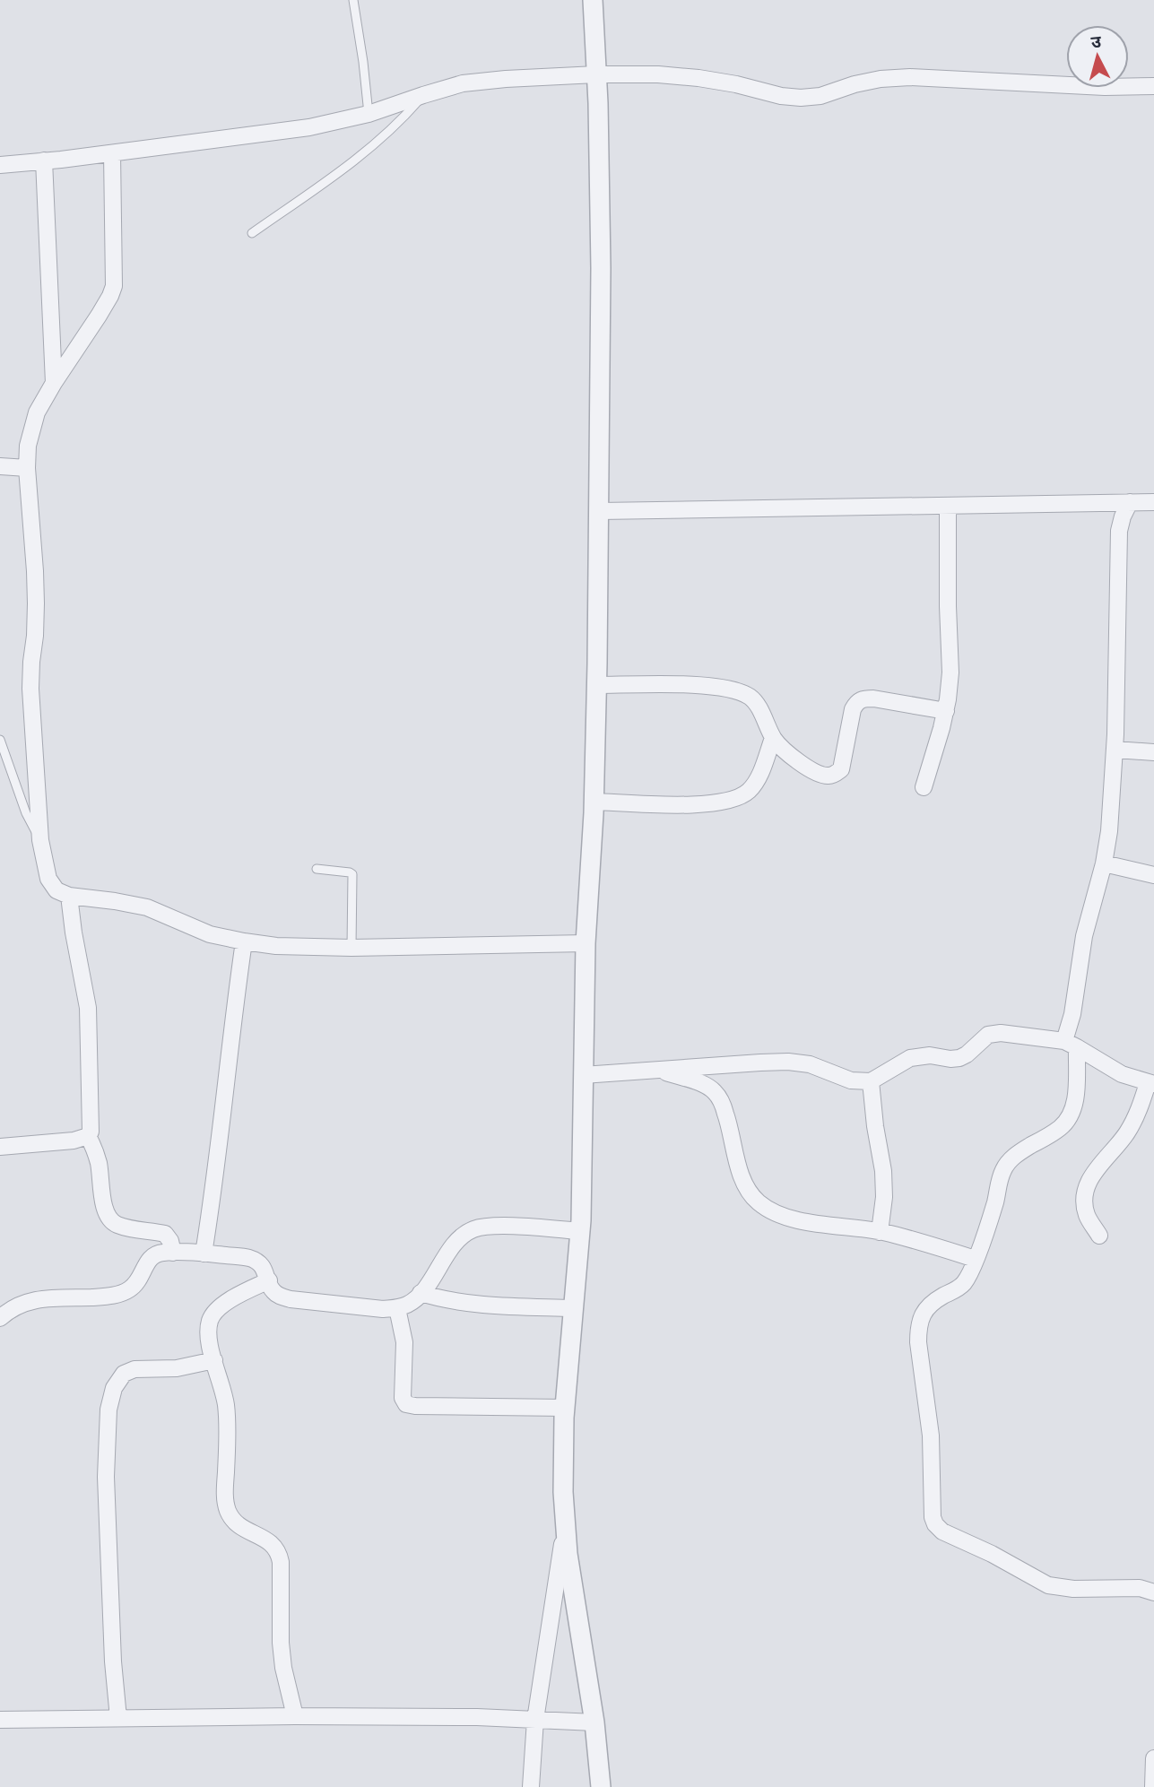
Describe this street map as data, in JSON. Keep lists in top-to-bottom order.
{
  "north": "top"
}
